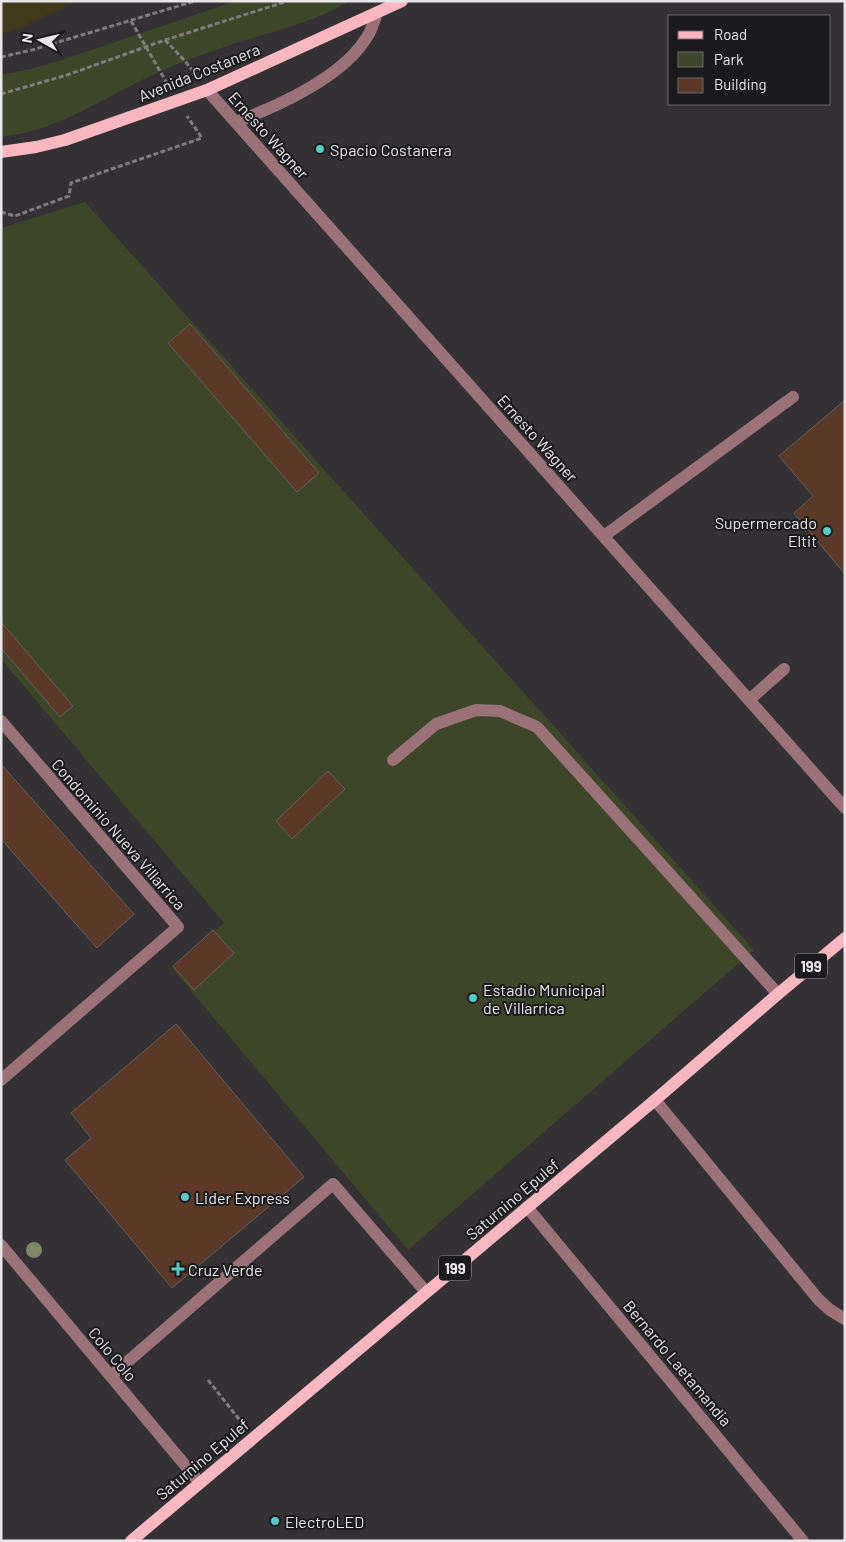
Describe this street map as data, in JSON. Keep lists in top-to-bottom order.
{
  "streets": {
    "main road": ["Avenida Costanera", "199", "Saturnino Epulef"],
    "street": [
      "Ernesto Wagner",
      "Condominio Nueva Villarrica",
      "Colo Colo",
      "Bernardo Laetamandia"
    ]
  },
  "crossings": [
    ["Avenida Costanera", "Ernesto Wagner"],
    ["Saturnino Epulef", "Colo Colo"],
    ["Saturnino Epulef", "Bernardo Laetamandia"]
  ],
  "places": {
    "other": [
      "Spacio Costanera",
      "Supermercado Eltit",
      "Estadio Municipal de Villarrica",
      "Lider Express",
      "ElectroLED"
    ],
    "health": ["Cruz Verde"]
  },
  "legend": ["Road", "Park", "Building"],
  "north": "left"
}
